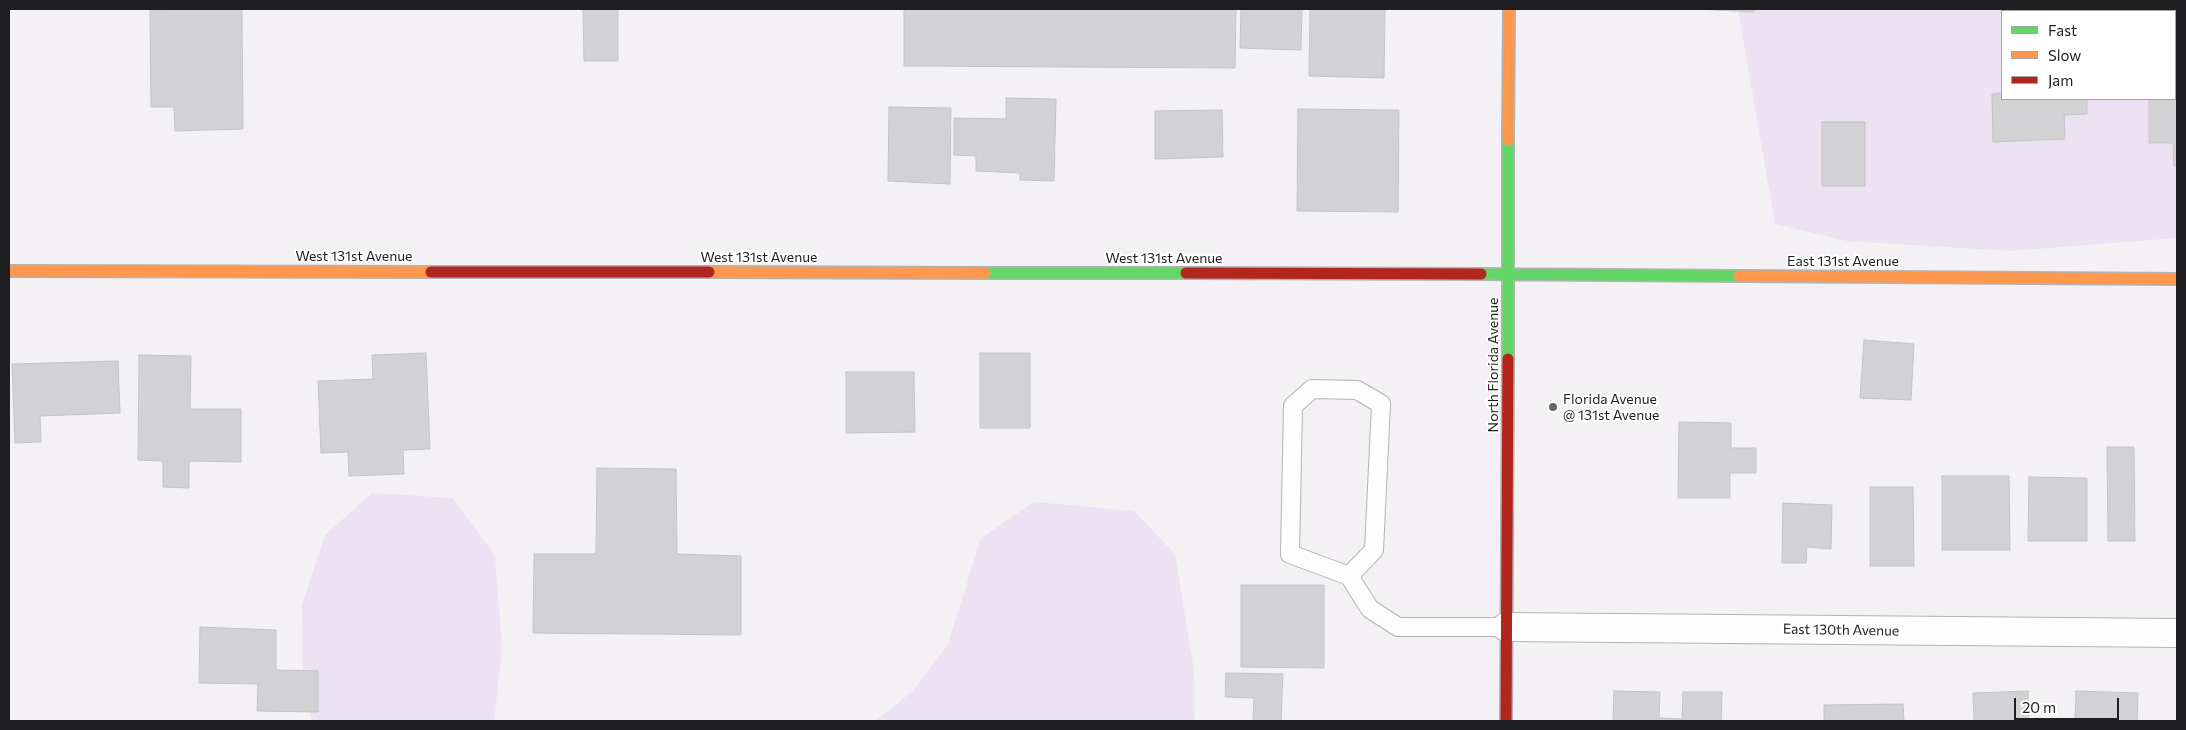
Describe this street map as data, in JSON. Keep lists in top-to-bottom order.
{
  "streets": {
    "street": [
      "West 131st Avenue",
      "East 131st Avenue",
      "North Florida Avenue",
      "East 130th Avenue"
    ]
  },
  "crossings": [
    ["West 131st Avenue", "East 131st Avenue"],
    ["West 131st Avenue", "North Florida Avenue"],
    ["East 131st Avenue", "North Florida Avenue"],
    ["North Florida Avenue", "East 130th Avenue"]
  ],
  "places": ["Florida Avenue @ 131st Avenue"],
  "legend": ["Fast", "Slow", "Jam"],
  "scale_bar": "20 m"
}
